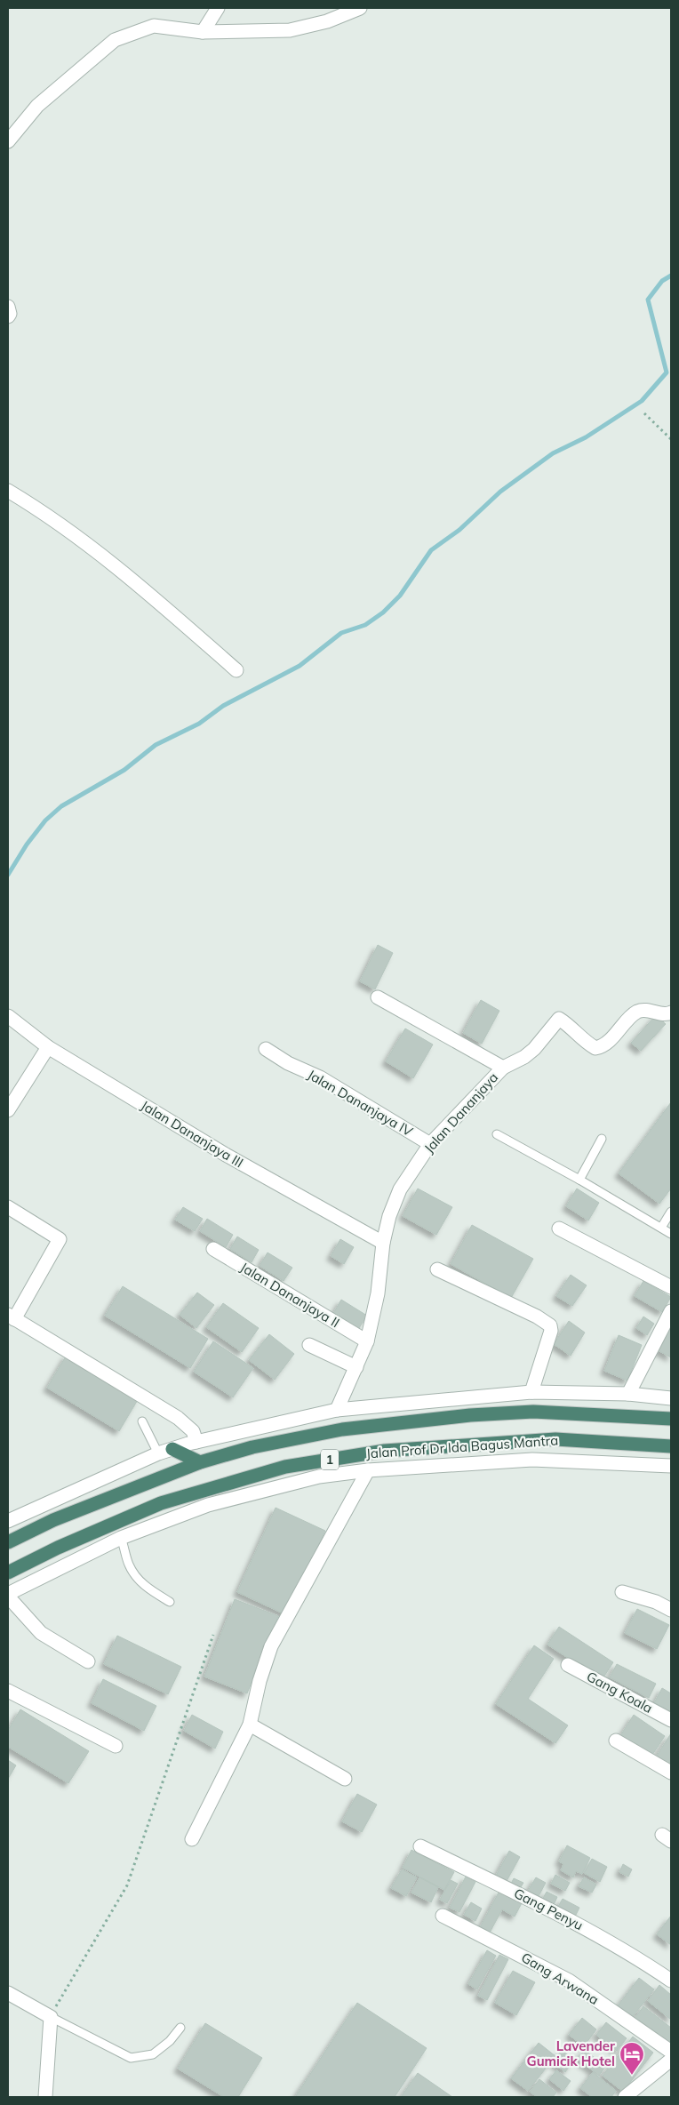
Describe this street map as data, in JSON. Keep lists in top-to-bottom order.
{
  "streets": {
    "highway": ["Jalan Prof Dr Ida Bagus Mantra", "1"],
    "street": [
      "Jalan Dananjaya IV",
      "Jalan Dananjaya",
      "Jalan Dananjaya III",
      "Jalan Dananjaya II",
      "Gang Koala",
      "Gang Penyu",
      "Gang Arwana"
    ]
  },
  "crossings": [
    ["Jalan Dananjaya IV", "Jalan Dananjaya"],
    ["Jalan Dananjaya", "Jalan Dananjaya III"],
    ["Jalan Dananjaya", "Jalan Dananjaya II"]
  ],
  "places": {
    "hotel": ["Lavender Gumicik Hotel"]
  }
}
